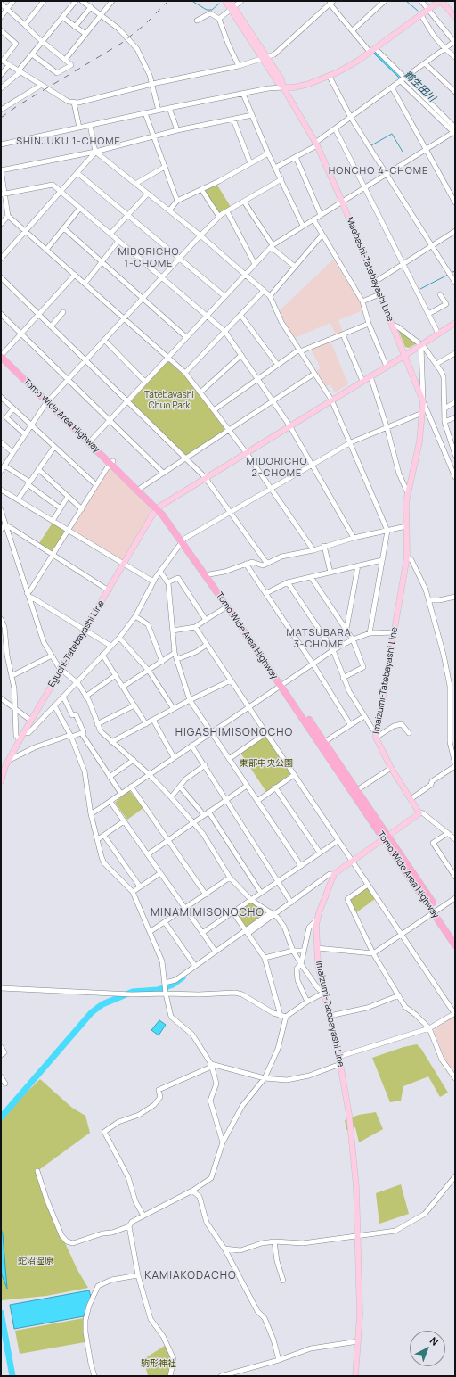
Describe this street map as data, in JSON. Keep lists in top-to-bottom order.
{
  "streets": {
    "highway": ["Tomo Wide Area Highway"],
    "main road": ["Maebashi-Tatebayashi Line", "Eguchi-Tatebayashi Line", "Imaizumi-Tatebayashi Line"]
  },
  "crossings": [
    ["Tomo Wide Area Highway", "Eguchi-Tatebayashi Line"]
  ],
  "districts": [
    "SHINJUKU 1-CHOME",
    "HONCHO 4-CHOME",
    "MIDORICHO 1-CHOME",
    "MIDORICHO 2-CHOME",
    "MATSUBARA 3-CHOME",
    "HIGASHIMISONOCHO",
    "MINAMIMISONOCHO",
    "KAMIAKODACHO"
  ],
  "water": ["鶴生田川"],
  "parks": [
    "Tatebayashi Chuo Park",
    "東部中央公園",
    "蛇沼湿原",
    "駒形神社"
  ],
  "north": "top right"
}
